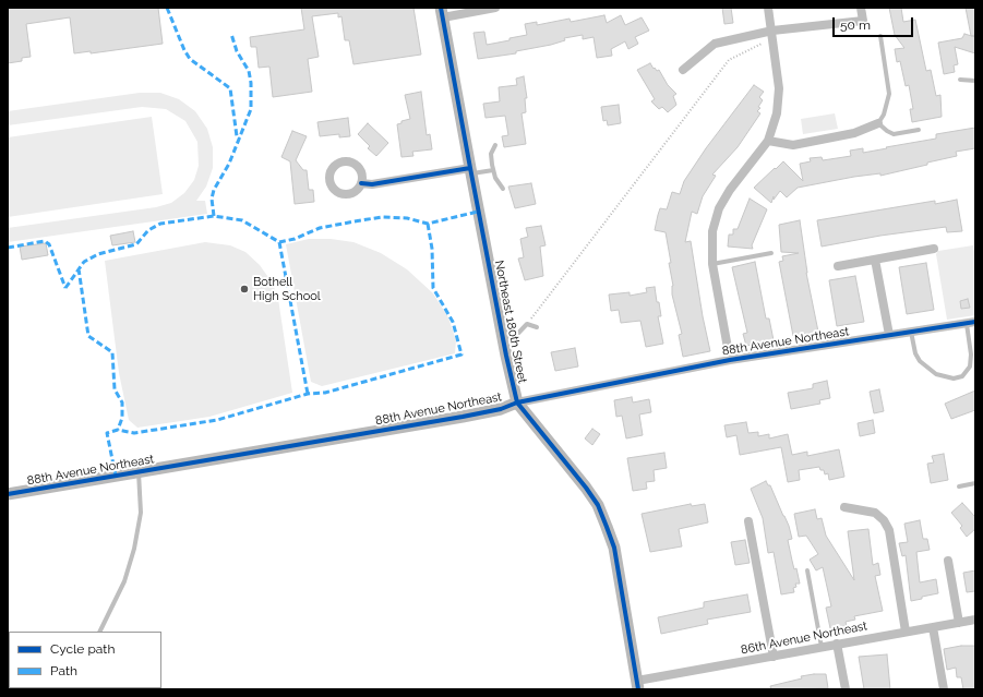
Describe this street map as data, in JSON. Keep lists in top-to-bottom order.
{
  "streets": {
    "street": ["Northeast 180th Street", "88th Avenue Northeast", "86th Avenue Northeast"]
  },
  "crossings": [
    ["Northeast 180th Street", "88th Avenue Northeast"],
    ["Northeast 180th Street", "86th Avenue Northeast"]
  ],
  "places": ["Bothell High School"],
  "legend": ["Cycle path", "Path"],
  "scale_bar": "50 m"
}
